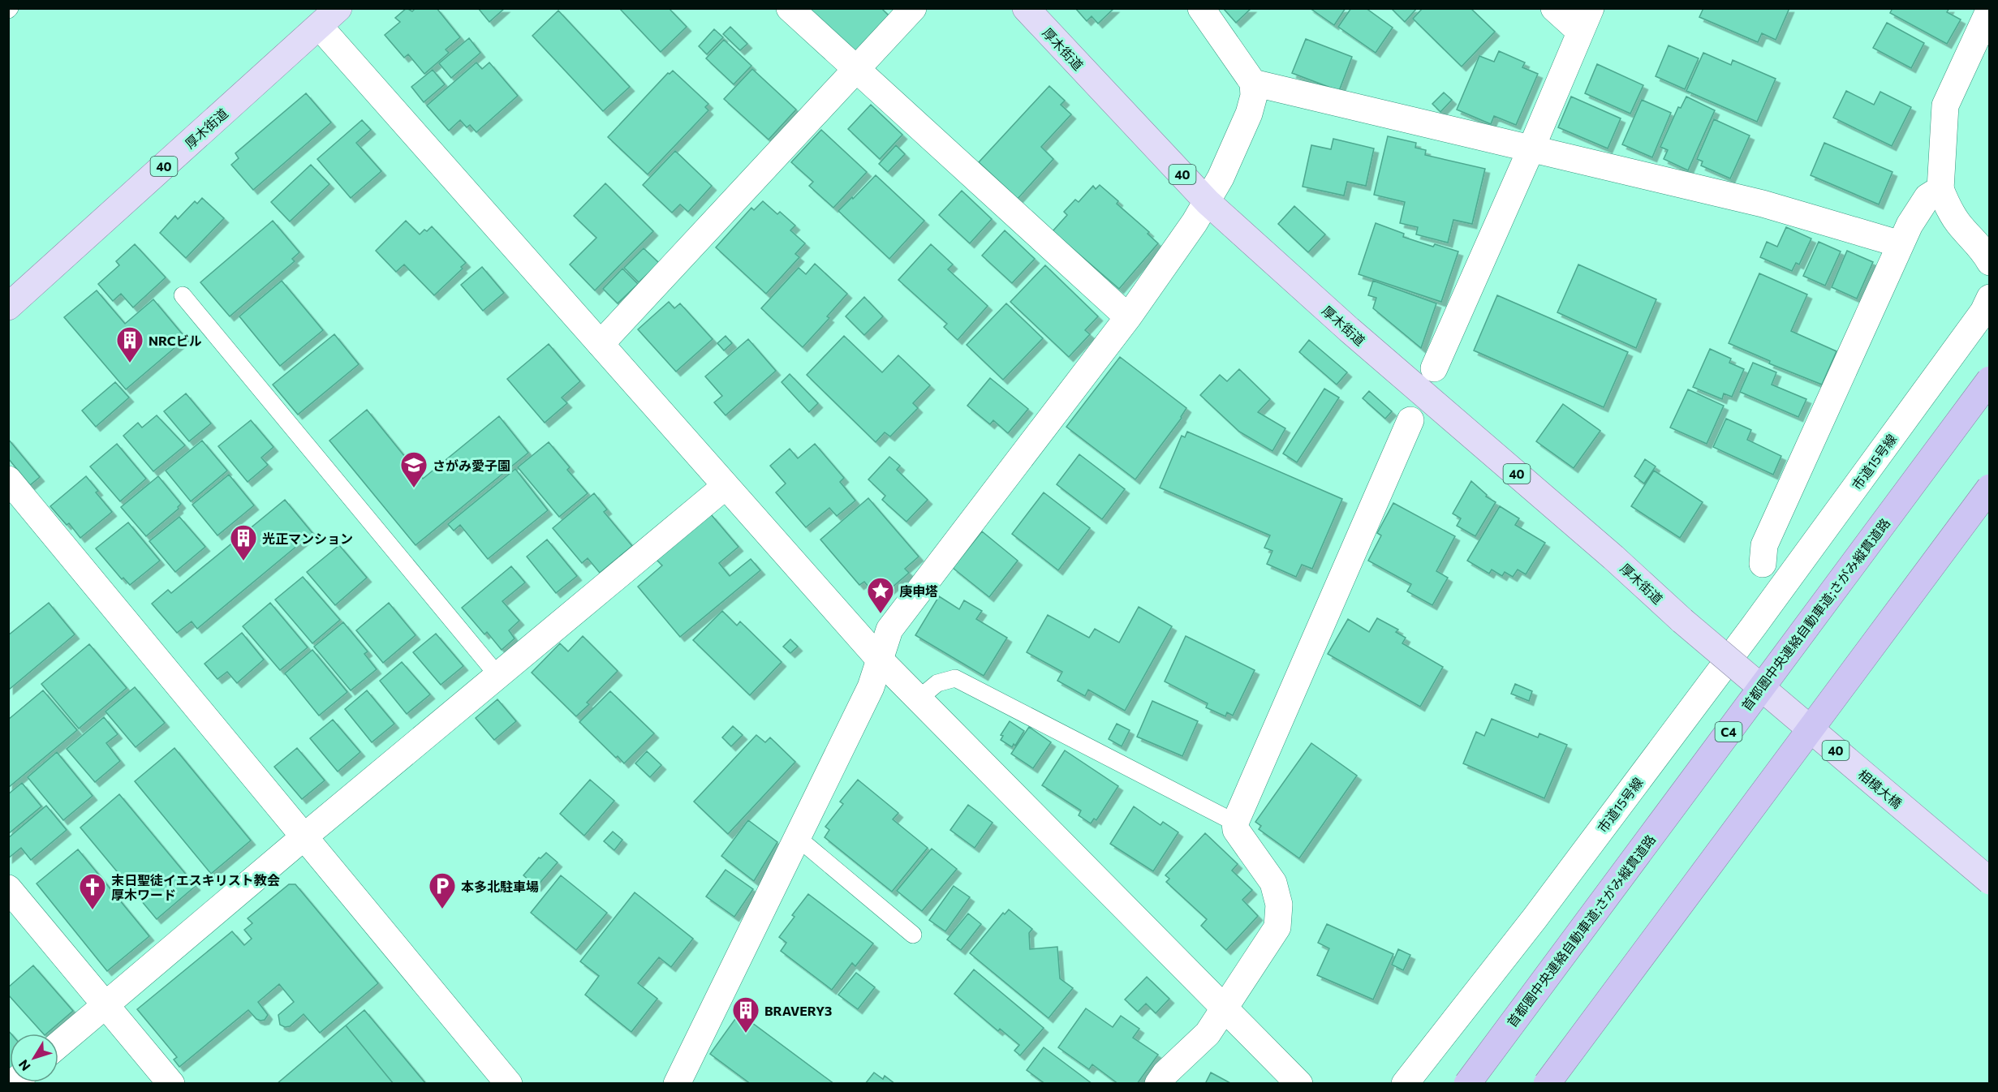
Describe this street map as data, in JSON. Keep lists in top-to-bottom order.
{
  "streets": {
    "highway": ["首都圏中央連絡自動車道;さがみ縦貫道路", "C4"],
    "main road": ["厚木街道", "40", "相模大橋"],
    "street": ["市道15号線"]
  },
  "crossings": [
    ["厚木街道", "相模大橋"]
  ],
  "places": {
    "building": ["NRCビル", "光正マンション", "BRAVERY3"],
    "school or university": ["さがみ愛子園"],
    "place": ["庚申塔"],
    "parking": ["本多北駐車場"],
    "church": ["末日聖徒イエスキリスト教会 厚木ワード"]
  },
  "north": "bottom left"
}
